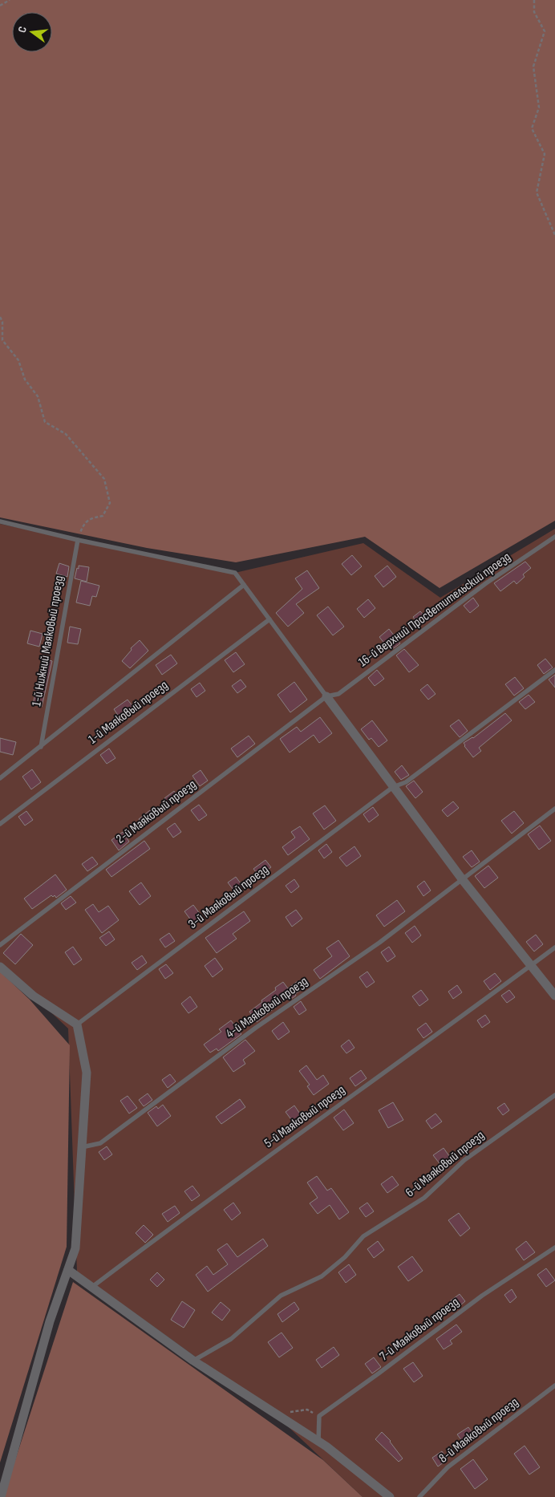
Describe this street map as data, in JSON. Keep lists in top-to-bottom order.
{
  "streets": {
    "lane": [
      "16-й Верхний Просветительский проезд",
      "1-й Нижний Маяковый проезд",
      "1-й Маяковый проезд",
      "2-й Маяковый проезд",
      "3-й Маяковый проезд",
      "4-й Маяковый проезд",
      "5-й Маяковый проезд",
      "6-й Маяковый проезд",
      "7-й Маяковый проезд",
      "8-й Маяковый проезд"
    ]
  },
  "crossings": [
    ["16-й Верхний Просветительский проезд", "2-й Маяковый проезд"]
  ],
  "north": "left"
}
